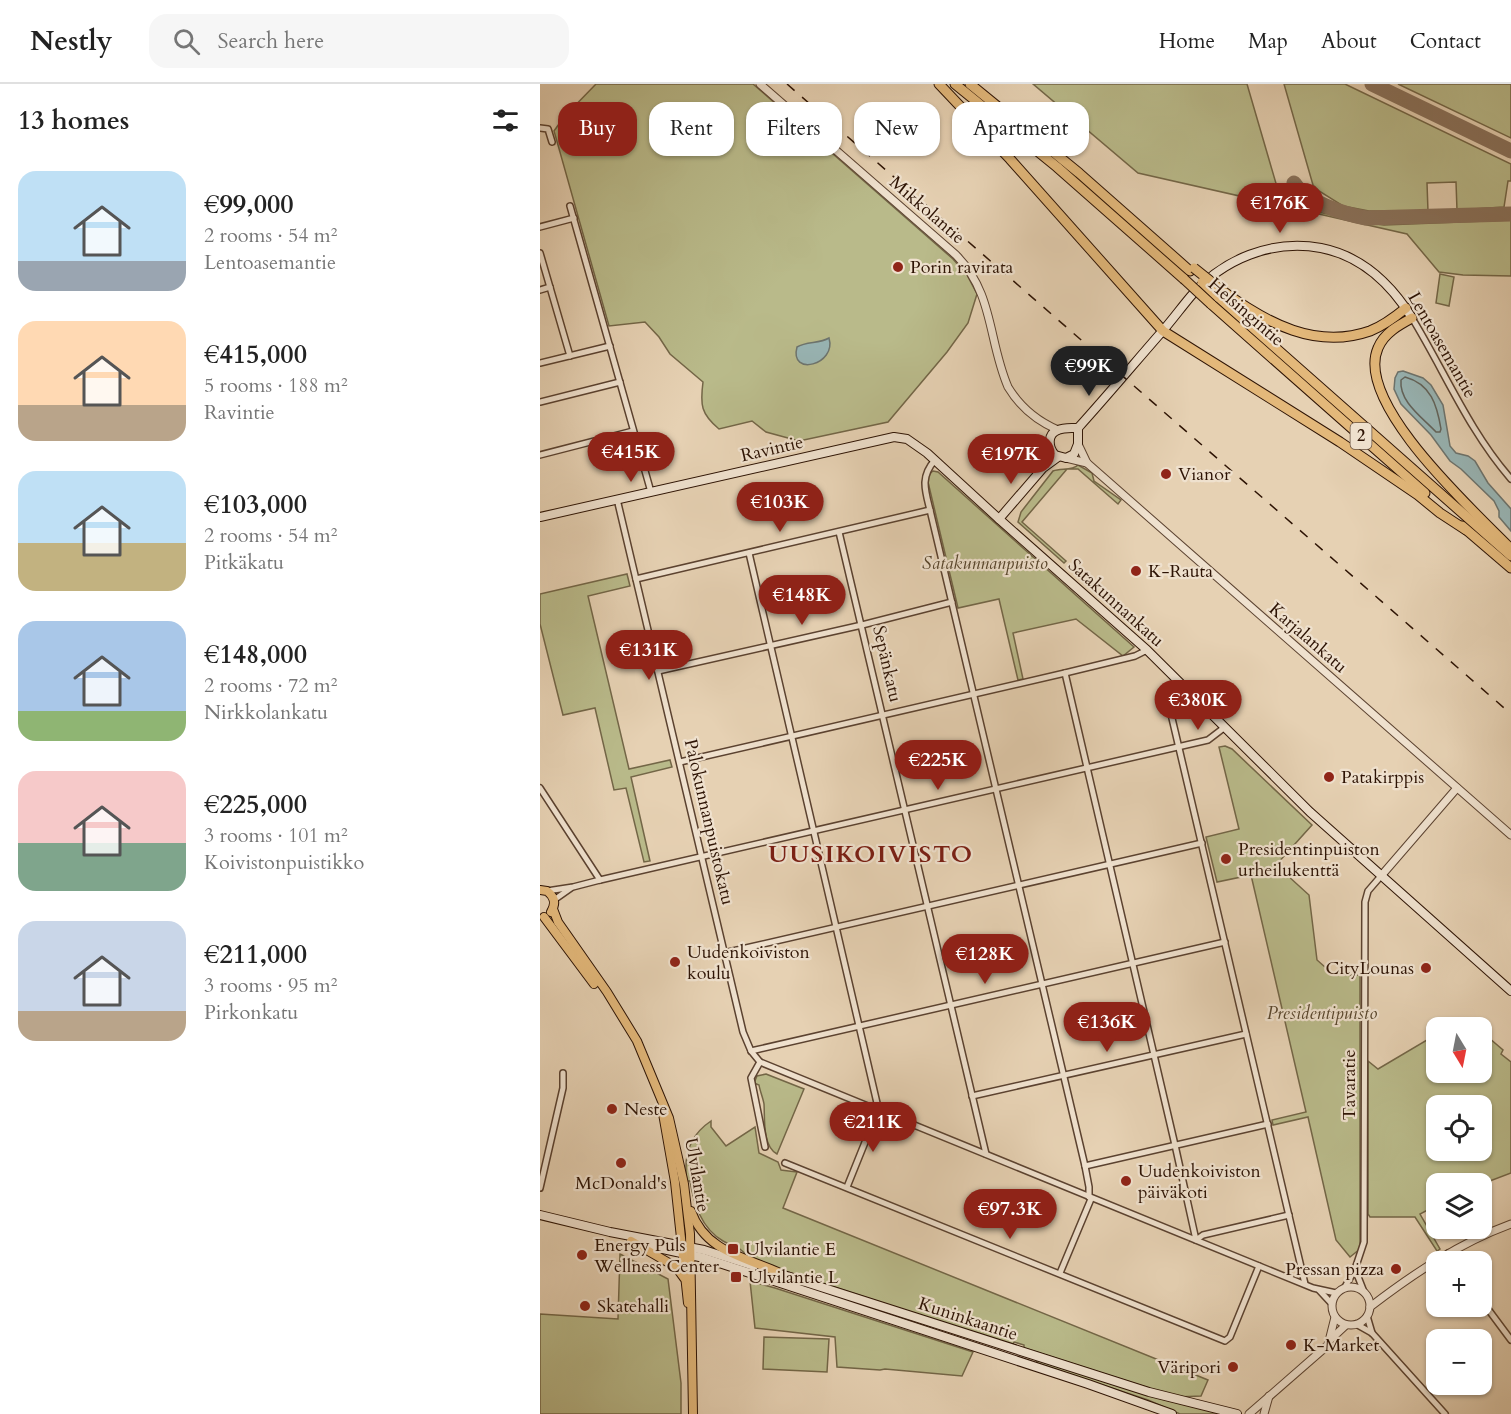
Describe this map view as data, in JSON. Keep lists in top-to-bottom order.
{
  "streets": {
    "highway": ["Helsingintie", "2"],
    "main road": [
      "Lentoasemantie",
      "Ravintie",
      "Satakunnankatu",
      "Ulvilantie",
      "Kuninkaantie"
    ],
    "street": [
      "Mikkolantie",
      "Karjalankatu",
      "Sepänkatu",
      "Palokunnanpuistokatu",
      "Tavaratie"
    ]
  },
  "crossings": [
    ["Ravintie", "Satakunnankatu"],
    ["Ravintie", "Palokunnanpuistokatu"],
    ["Satakunnankatu", "Tavaratie"],
    ["Karjalankatu", "Tavaratie"],
    ["Ulvilantie", "Kuninkaantie"]
  ],
  "districts": ["UUSIKOIVISTO"],
  "parks": ["Satakunnanpuisto", "Presidentipuisto"],
  "places": {
    "other": [
      "Porin ravirata",
      "Vianor",
      "K-Rauta",
      "Patakirppis",
      "Presidentinpuiston urheilukenttä",
      "Uudenkoiviston koulu",
      "CityLounas",
      "Neste",
      "McDonald's",
      "Uudenkoiviston päiväkoti",
      "Energy Puls Wellness Center",
      "Pressan pizza",
      "Skatehalli",
      "K-Market",
      "Väripori"
    ],
    "transit": ["Ulvilantie E", "Ulvilantie L"]
  },
  "north": "bottom",
  "page": {
    "header": "Nestly",
    "search": "Search here",
    "nav": [
      "Home",
      "Map",
      "About",
      "Contact"
    ],
    "heading": "13 homes",
    "chip": [
      "Buy",
      "Rent",
      "Filters",
      "New",
      "Apartment"
    ],
    "list": [
      {
        "name": "€99,000",
        "note": "2 rooms · 54 m² · Lentoasemantie"
      },
      {
        "name": "€415,000",
        "note": "5 rooms · 188 m² · Ravintie"
      },
      {
        "name": "€103,000",
        "note": "2 rooms · 54 m² · Pitkäkatu"
      },
      {
        "name": "€148,000",
        "note": "2 rooms · 72 m² · Nirkkolankatu"
      },
      {
        "name": "€225,000",
        "note": "3 rooms · 101 m² · Koivistonpuistikko"
      },
      {
        "name": "€211,000",
        "note": "3 rooms · 95 m² · Pirkonkatu"
      }
    ],
    "price": [
      "€176K",
      "€99K",
      "€415K",
      "€197K",
      "€103K",
      "€148K",
      "€131K",
      "€380K",
      "€225K",
      "€128K",
      "€136K",
      "€211K",
      "€97.3K"
    ],
    "map_buttons": ["+", "−"]
  }
}
